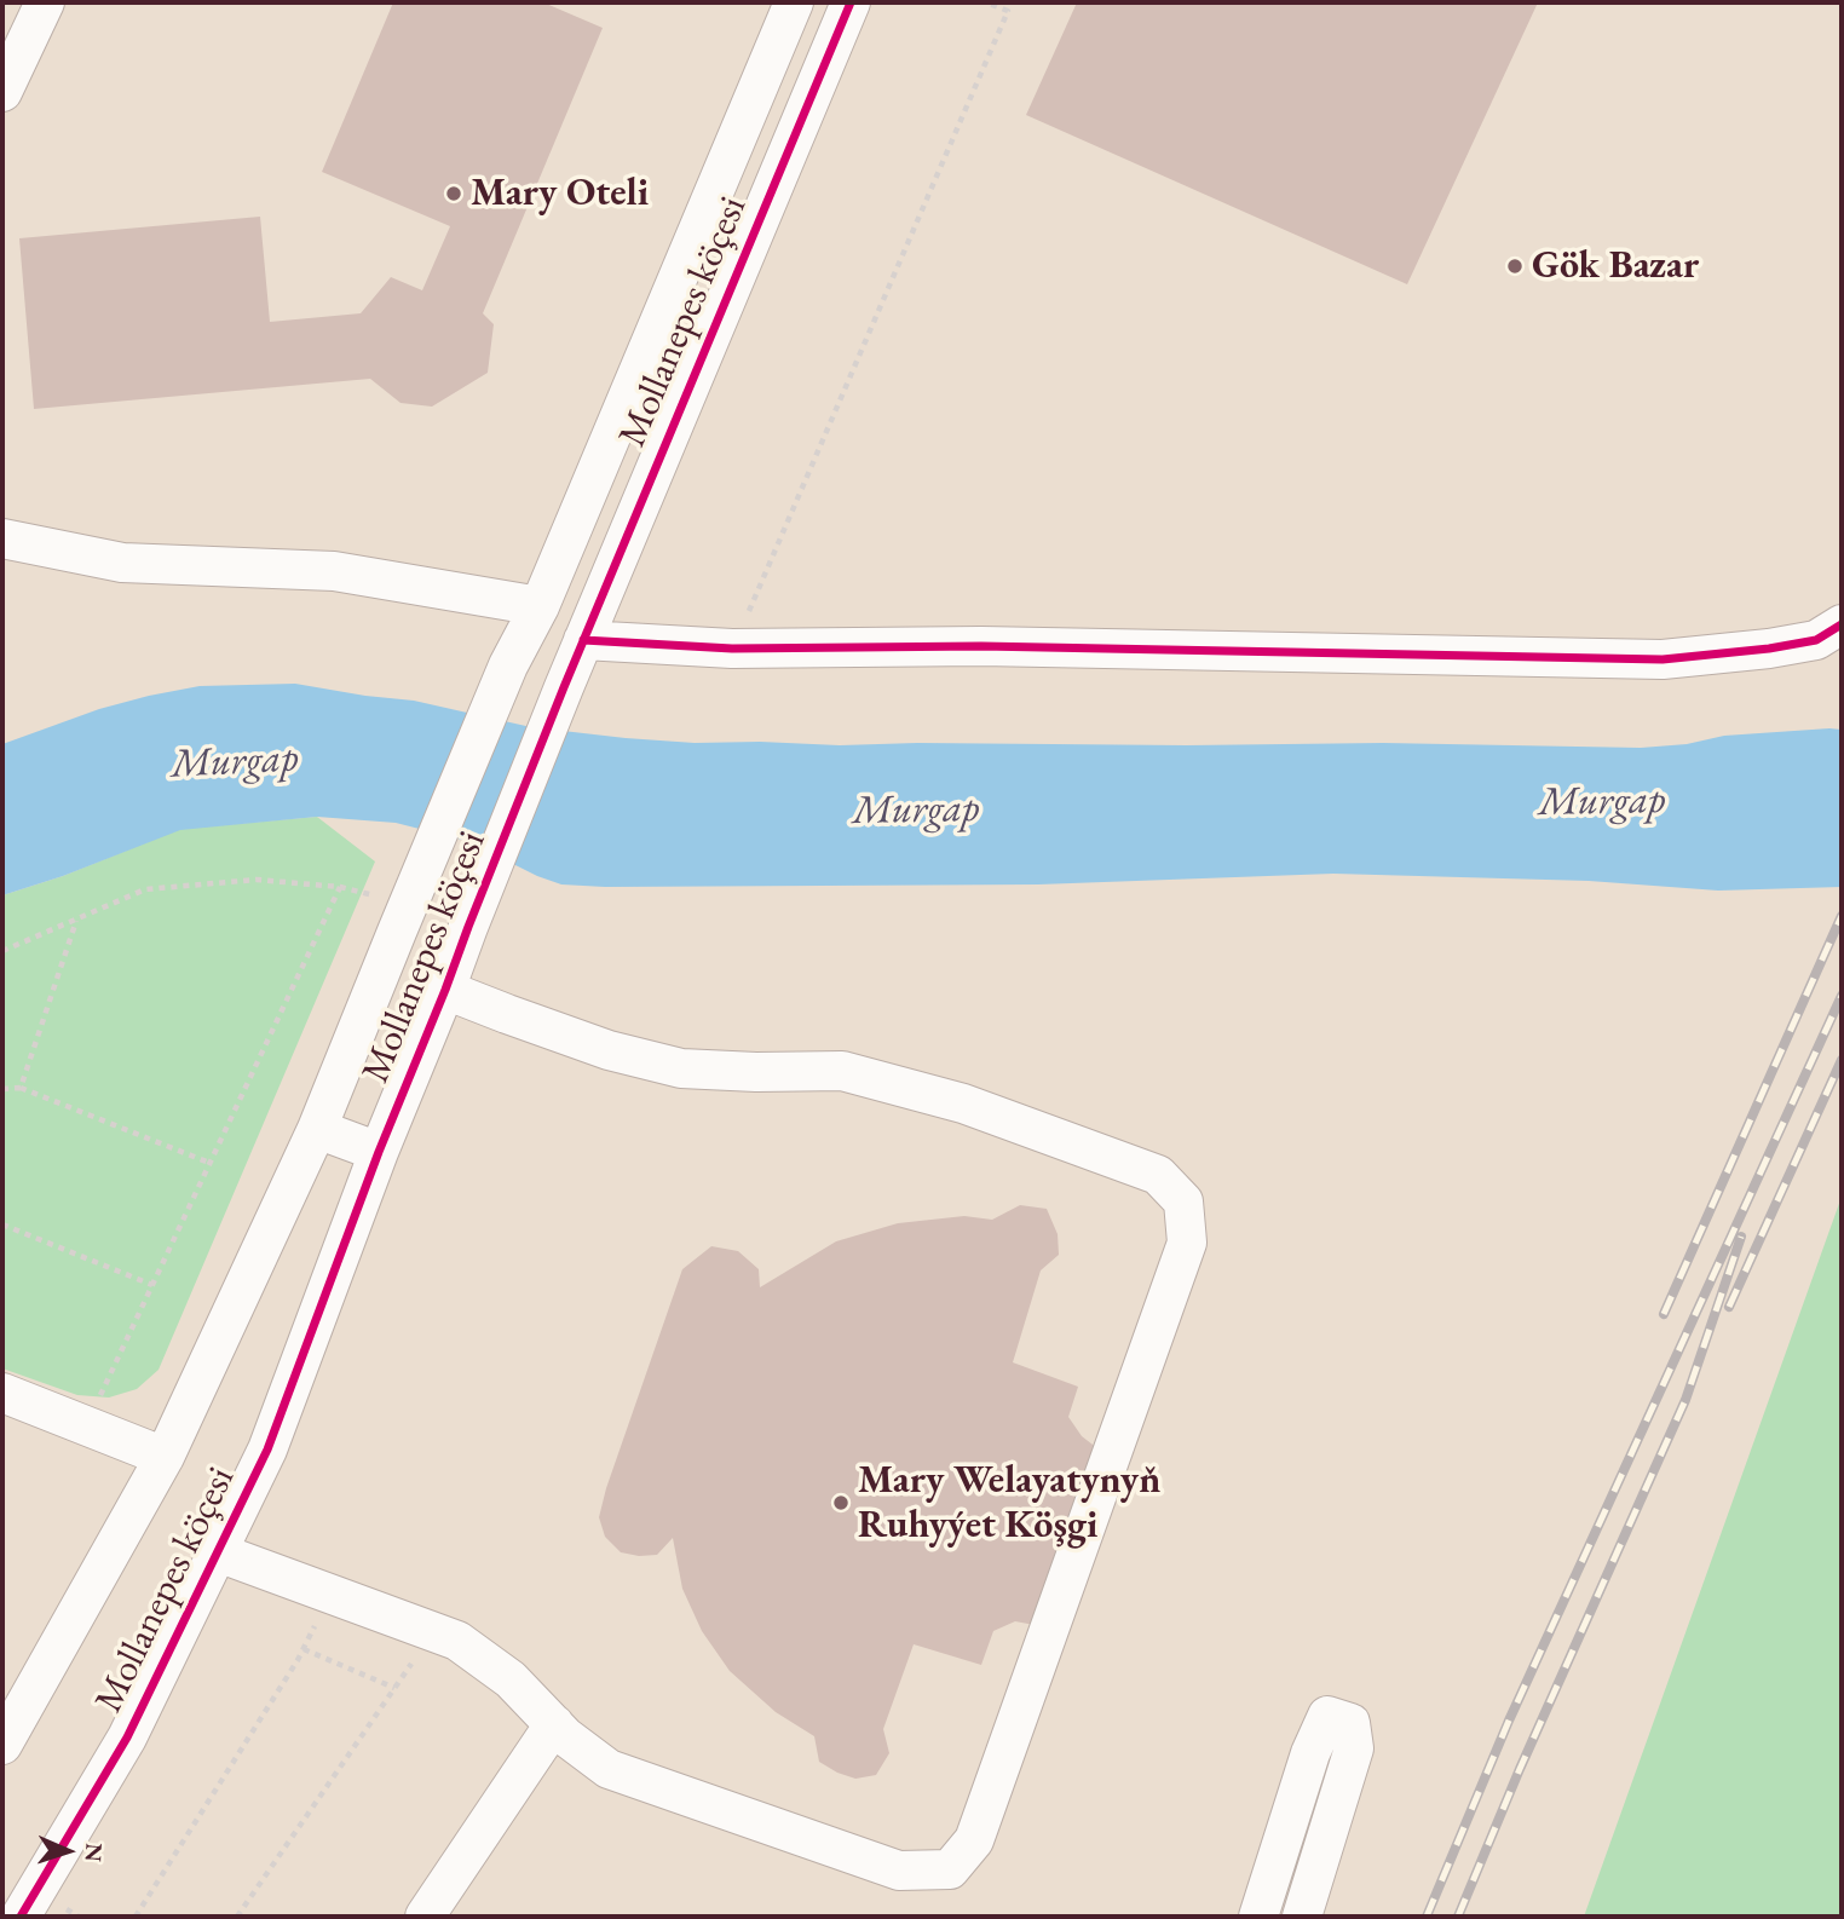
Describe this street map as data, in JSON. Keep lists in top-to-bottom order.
{
  "streets": {
    "street": ["Mollanepes köçesi"]
  },
  "water": ["Murgap"],
  "places": ["Mary Oteli", "Gök Bazar", "Mary Welayatynyň Ruhyýet Köşgi"],
  "north": "right"
}
